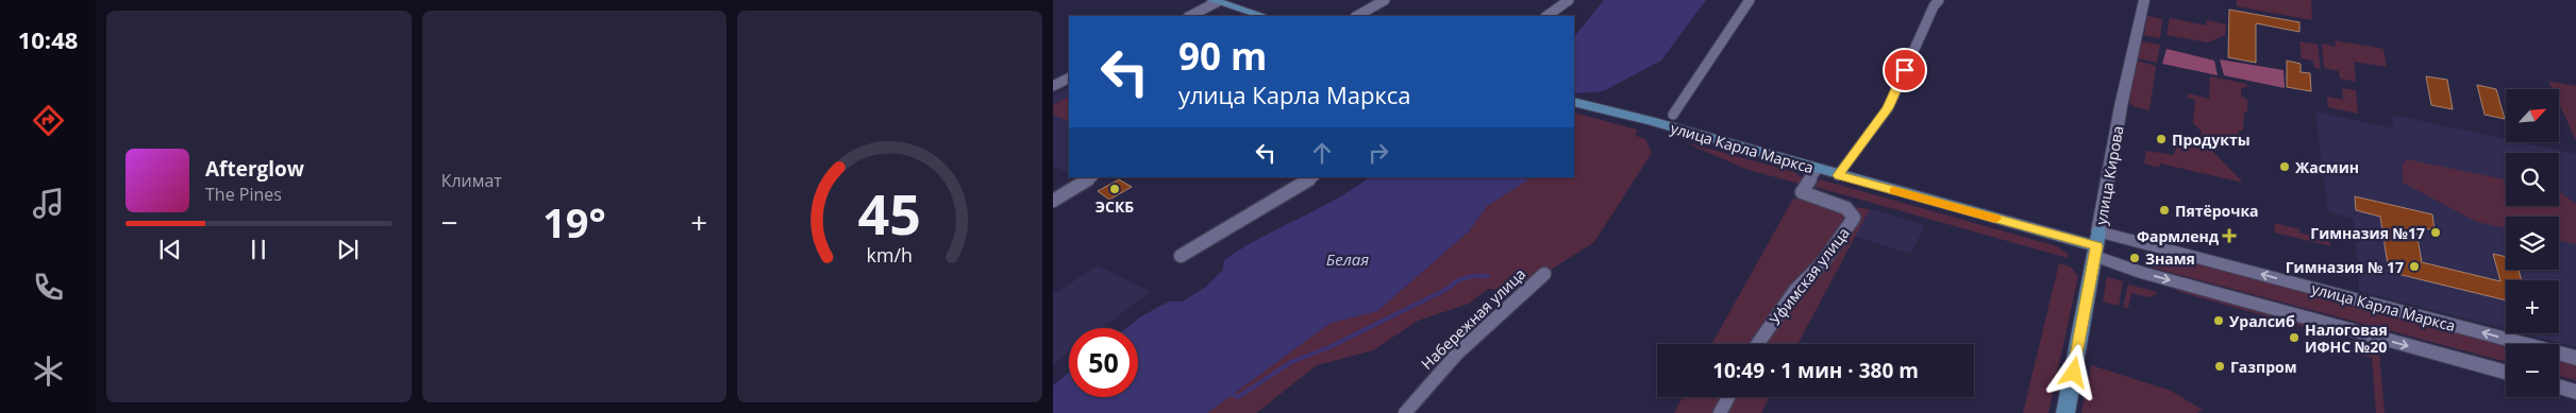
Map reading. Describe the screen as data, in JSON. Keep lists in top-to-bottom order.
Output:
{
  "streets": {
    "main road": ["улица Карла Маркса", "улица Кирова"],
    "street": ["Уфимская улица", "Набережная улица"]
  },
  "crossings": [
    ["улица Карла Маркса", "улица Кирова"],
    ["улица Карла Маркса", "Уфимская улица"]
  ],
  "water": ["Белая"],
  "places": {
    "other": [
      "Продукты",
      "Жасмин",
      "ЭСКБ",
      "Пятёрочка",
      "Гимназия №17",
      "Знамя",
      "Гимназия № 17",
      "Уралсиб",
      "Налоговая ИФНС №20",
      "Газпром"
    ],
    "health": ["Фармленд"]
  },
  "north": "top right",
  "page": {
    "tabs": "10:48",
    "tile": "Климат",
    "turn": ["90 m", "улица Карла Маркса"],
    "map_buttons": ["+", "−"],
    "song": ["Afterglow", "The Pines"],
    "heat": ["−", "19°", "+"],
    "limit": "50",
    "trip": "10:49 · 1 мин · 380 m",
    "gauge": ["45", "km/h"]
  }
}
